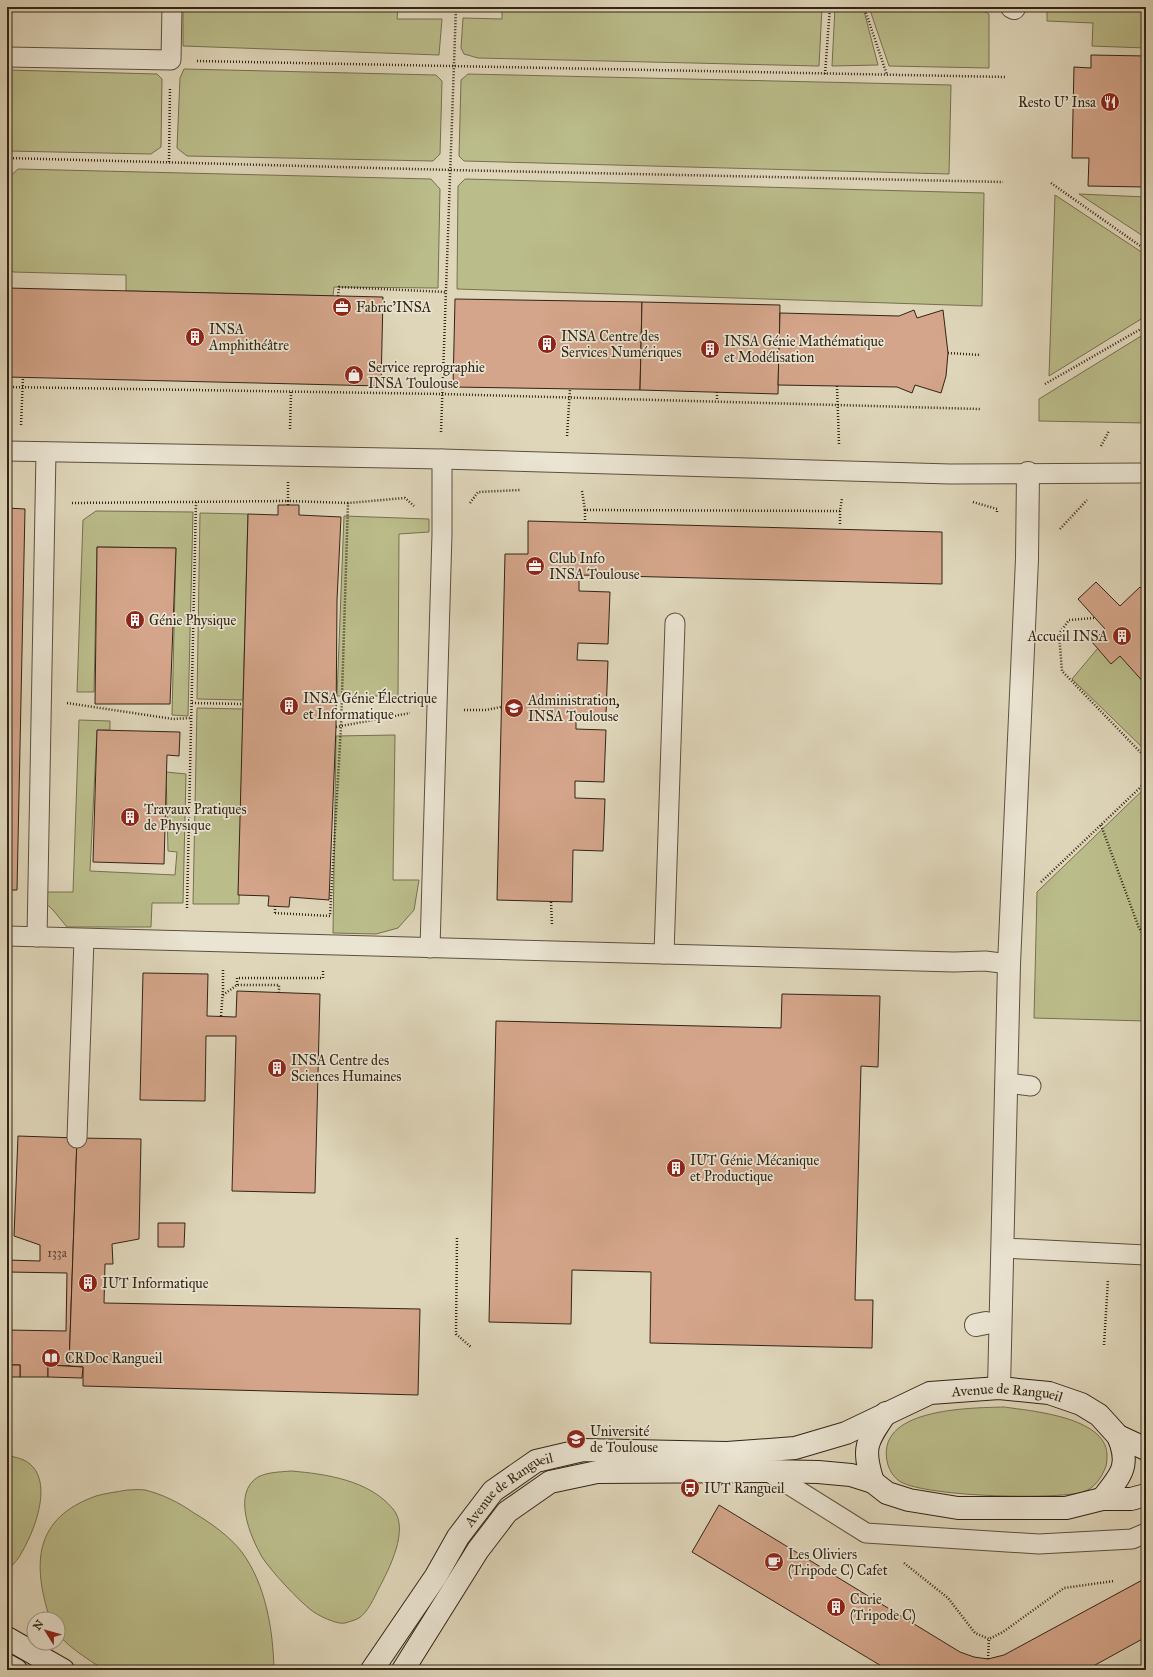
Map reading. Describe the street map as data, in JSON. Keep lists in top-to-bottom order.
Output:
{
  "streets": {
    "street": ["Avenue de Rangueil"]
  },
  "places": {
    "restaurant": ["Resto U' Insa"],
    "office": ["Fabric'INSA", "Club Info INSA Toulouse"],
    "building": [
      "INSA Amphithéâtre",
      "INSA Centre des Services Numériques",
      "INSA Génie Mathématique et Modélisation",
      "Génie Physique",
      "Accueil INSA",
      "INSA Génie Électrique et Informatique",
      "Travaux Pratiques de Physique",
      "INSA Centre des Sciences Humaines",
      "IUT Génie Mécanique et Productique",
      "IUT Informatique",
      "Curie (Tripode C)"
    ],
    "shop": ["Service reprographie INSA Toulouse"],
    "school or university": ["Administration, INSA Toulouse", "Université de Toulouse"],
    "library": ["CRDoc Rangueil"],
    "bus stop": ["IUT Rangueil"],
    "cafe": ["Les Oliviers (Tripode C) Cafet"]
  },
  "house_numbers": ["133a"],
  "north": "top left"
}
